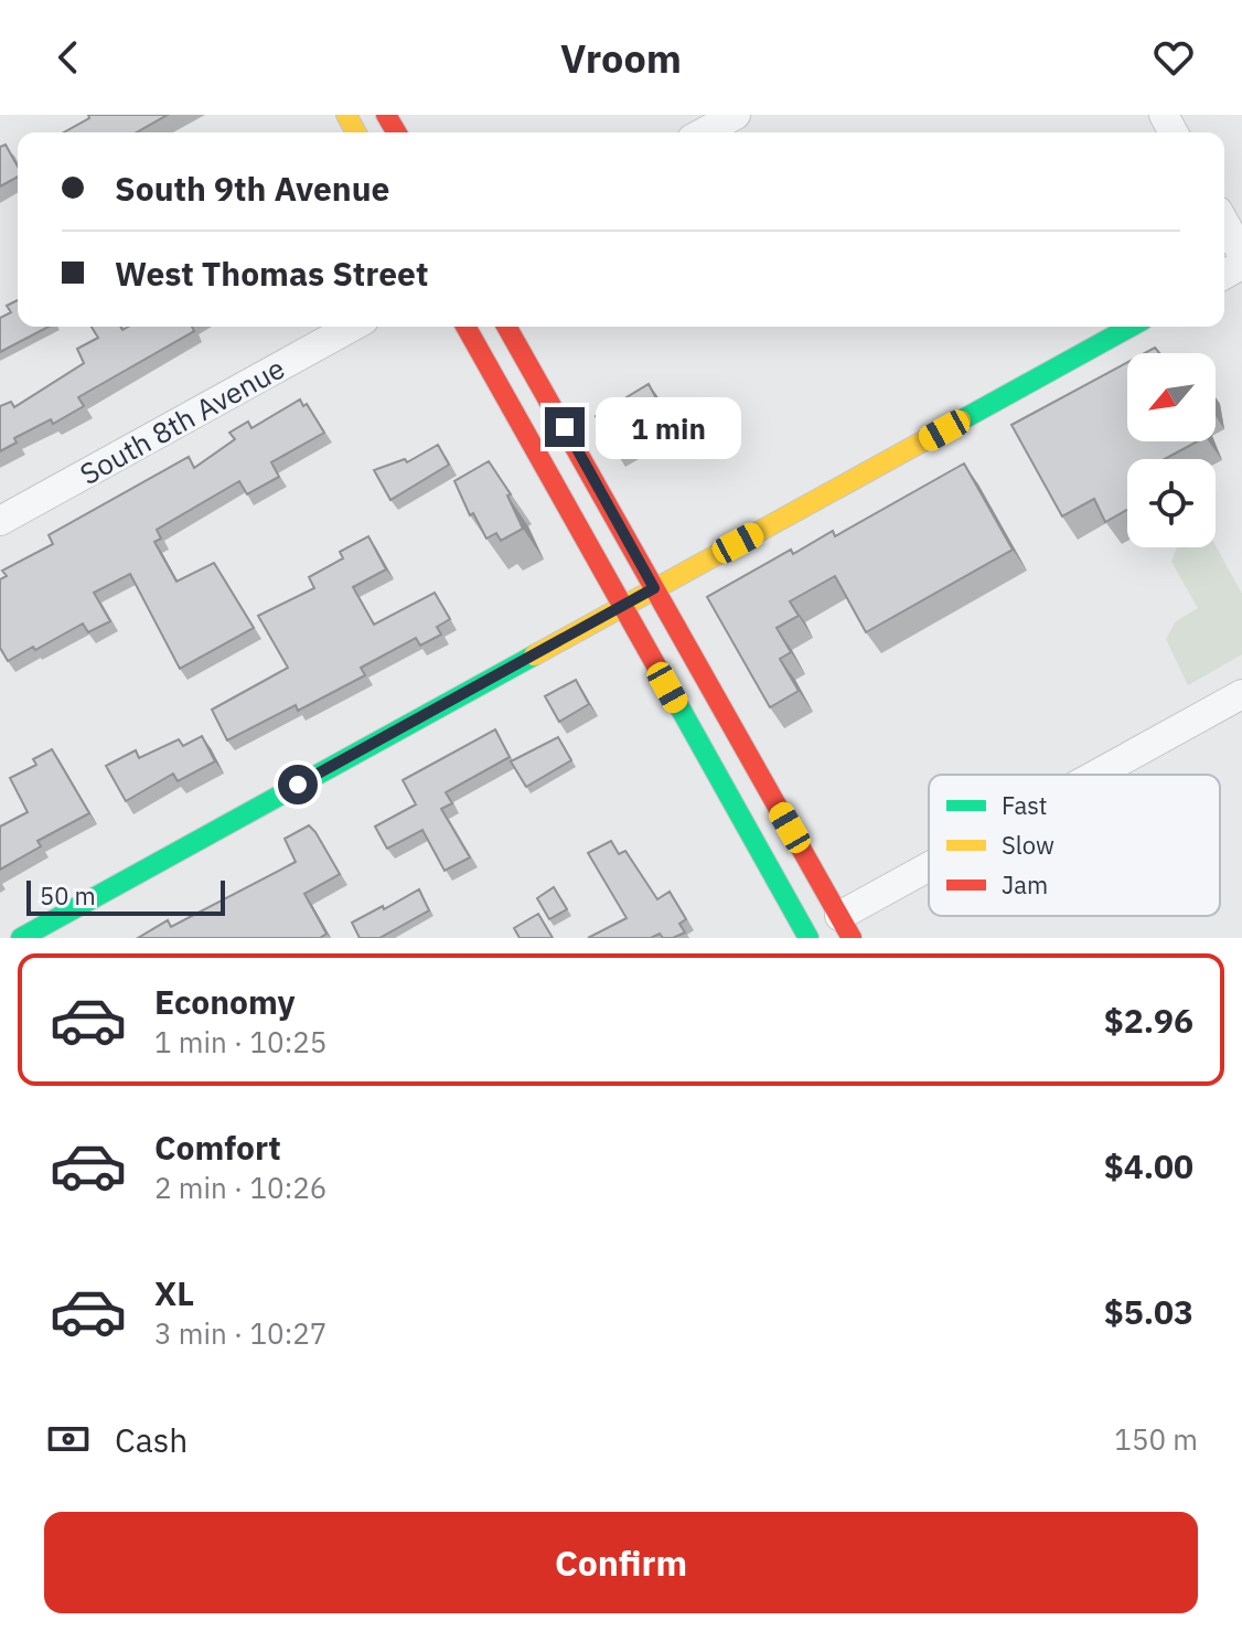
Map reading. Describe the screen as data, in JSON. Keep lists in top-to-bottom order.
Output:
{
  "streets": {
    "street": ["South 8th Avenue"]
  },
  "legend": ["Fast", "Slow", "Jam"],
  "scale_bar": "50 m",
  "north": "bottom left",
  "page": {
    "header": "Vroom",
    "banner": ["South 9th Avenue", "West Thomas Street"],
    "bubble": "1 min",
    "scale": "50 m",
    "list": [
      {
        "name": "Economy",
        "note": "1 min · 10:25",
        "value": "$2.96"
      },
      {
        "name": "Comfort",
        "note": "2 min · 10:26",
        "value": "$4.00"
      },
      {
        "name": "XL",
        "note": "3 min · 10:27",
        "value": "$5.03"
      }
    ],
    "pay": ["Cash", "150 m"],
    "buttons": "Confirm"
  }
}
